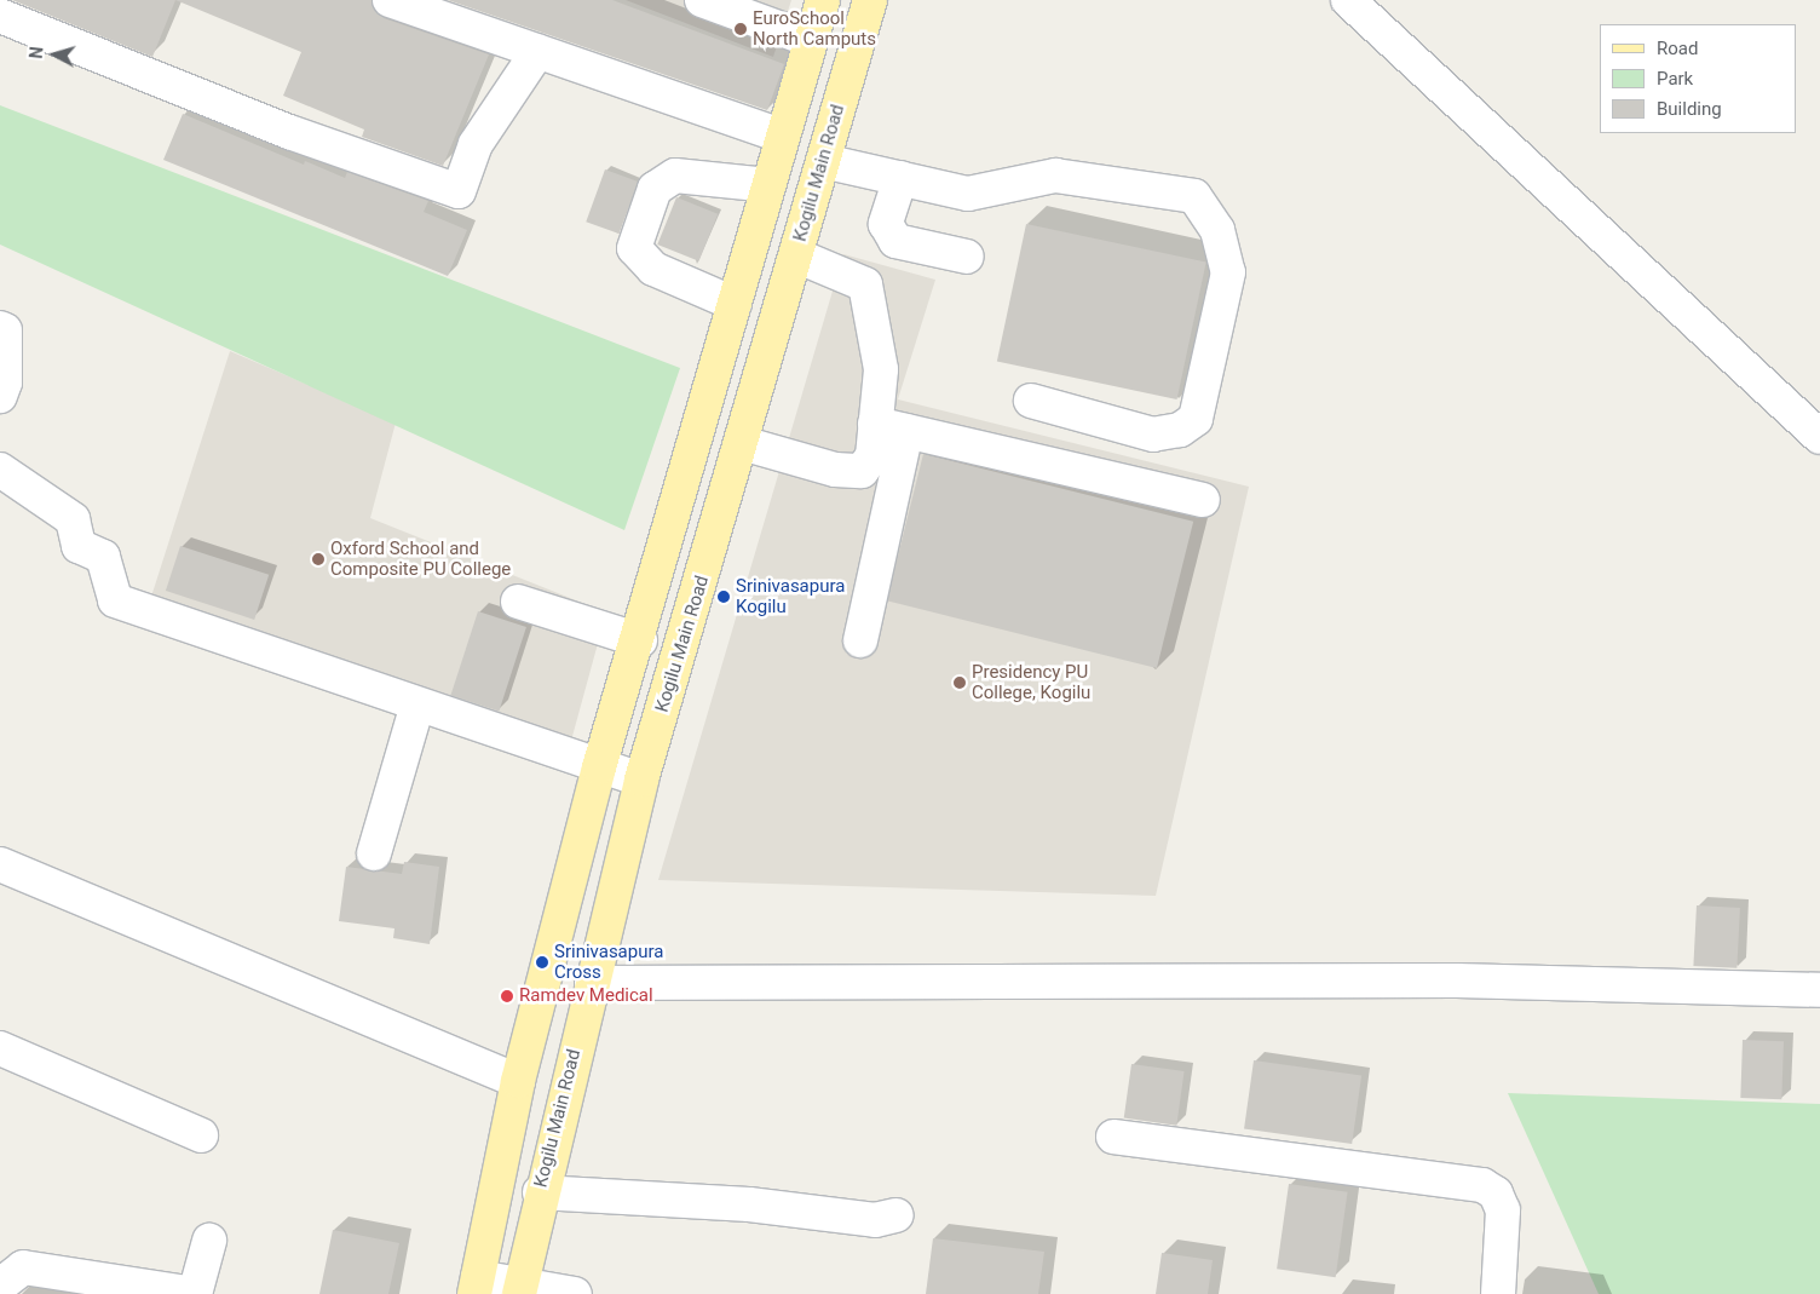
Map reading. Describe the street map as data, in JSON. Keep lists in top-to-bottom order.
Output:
{
  "streets": {
    "main road": ["Kogilu Main Road"]
  },
  "places": [
    "EuroSchool North Camputs",
    "Oxford School and Composite PU College",
    "Srinivasapura Kogilu",
    "Presidency PU College, Kogilu",
    "Srinivasapura Cross",
    "Ramdev Medical"
  ],
  "legend": ["Road", "Park", "Building"],
  "north": "left"
}
